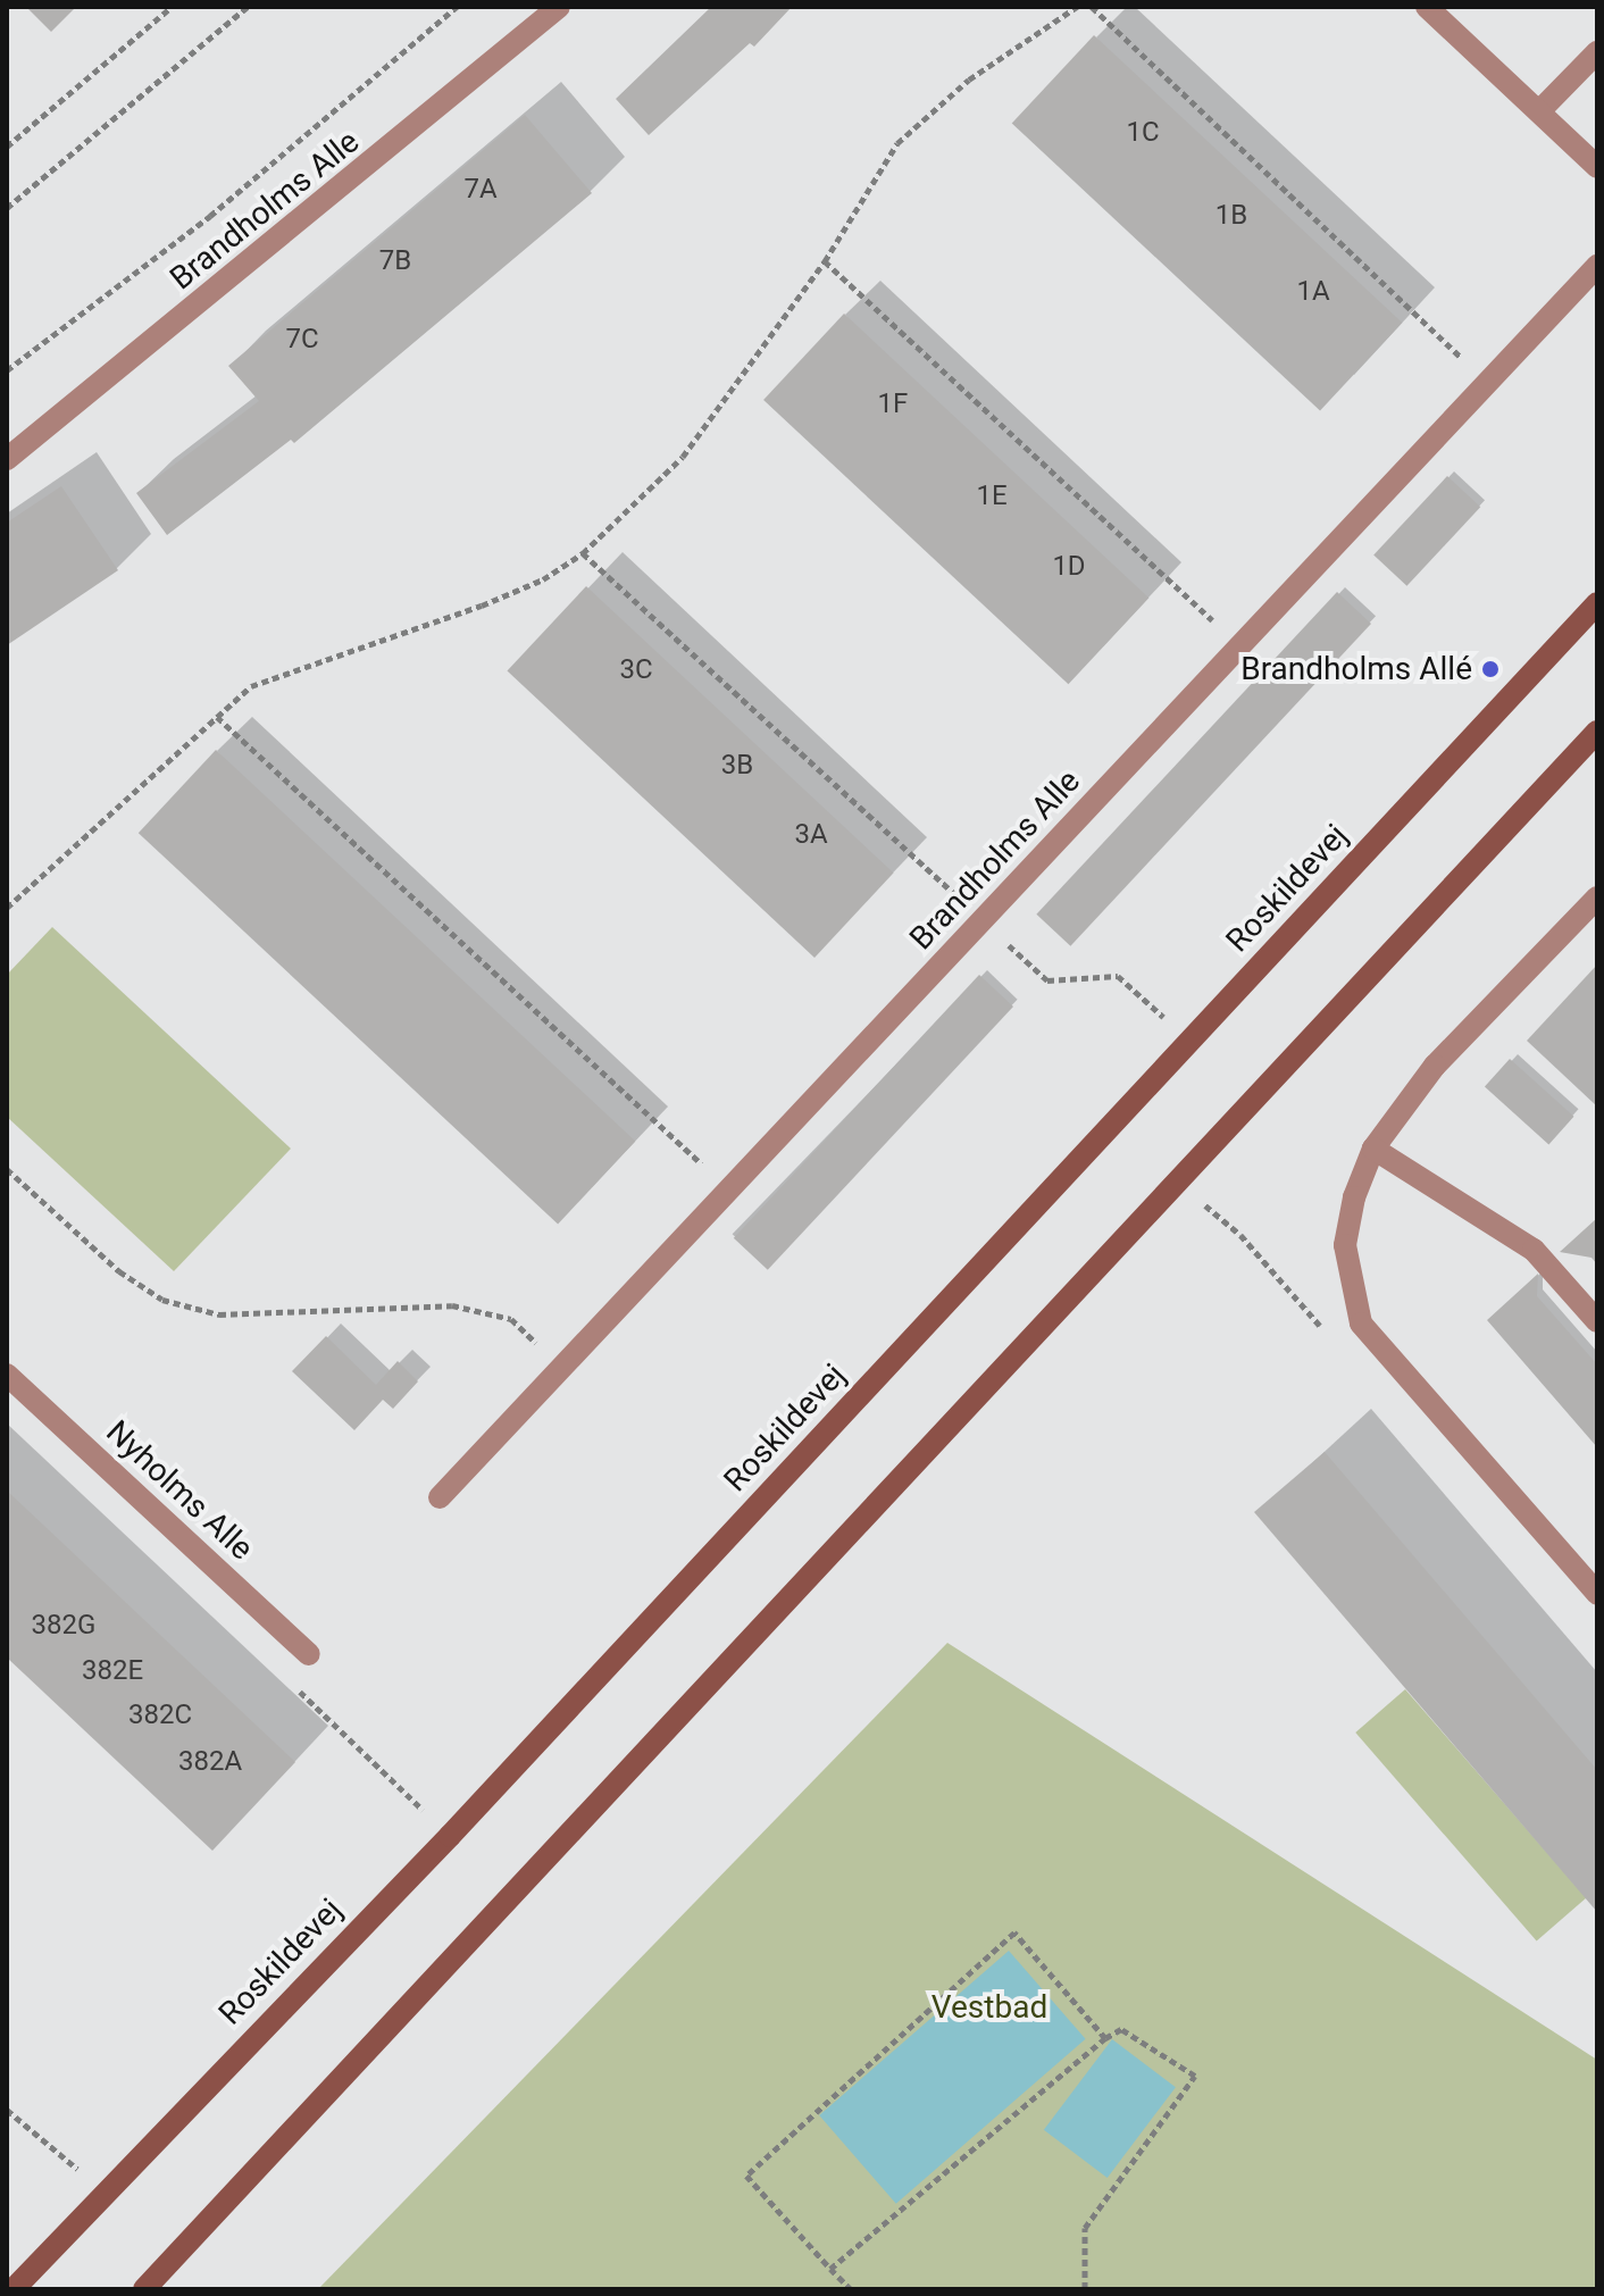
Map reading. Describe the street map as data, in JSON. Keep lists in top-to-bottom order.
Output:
{
  "streets": {
    "main road": ["Roskildevej"],
    "street": ["Brandholms Alle", "Nyholms Alle"]
  },
  "parks": ["Vestbad"],
  "places": ["Brandholms Allé"],
  "house_numbers": [
    "1C",
    "7A",
    "1B",
    "7B",
    "1A",
    "7C",
    "1F",
    "1E",
    "1D",
    "3C",
    "3B",
    "3A",
    "382G",
    "382E",
    "382C",
    "382A"
  ]
}
